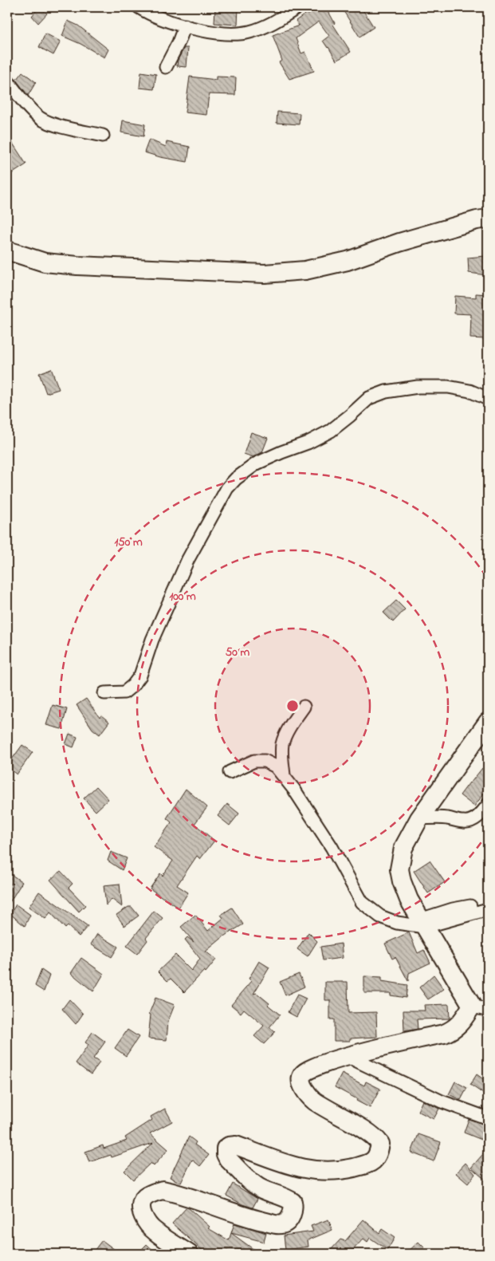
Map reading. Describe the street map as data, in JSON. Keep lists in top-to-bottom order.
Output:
{
  "rings": ["150 m", "100 m", "50 m"]
}
